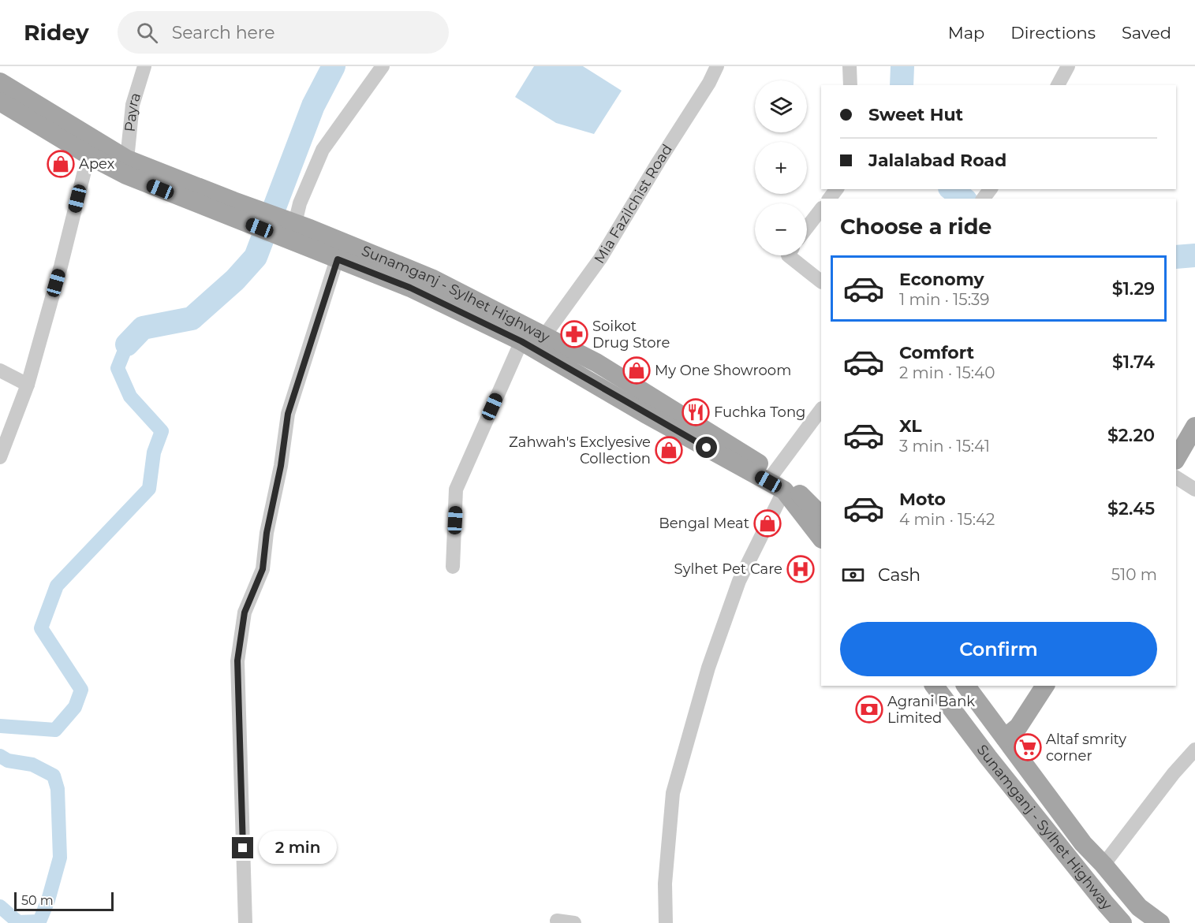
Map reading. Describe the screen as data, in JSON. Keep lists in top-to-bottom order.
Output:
{
  "streets": {
    "main road": ["Sunamganj - Sylhet Highway"],
    "street": ["Payra", "Mia Fazilchist Road"]
  },
  "crossings": [
    ["Payra", "Sunamganj - Sylhet Highway"],
    ["Mia Fazilchist Road", "Sunamganj - Sylhet Highway"]
  ],
  "places": {
    "shop": [
      "Apex",
      "My One Showroom",
      "Zahwah's Exclyesive Collection",
      "Bengal Meat"
    ],
    "pharmacy": ["Soikot Drug Store"],
    "restaurant": ["Fuchka Tong"],
    "hospital": ["Sylhet Pet Care"],
    "bank": ["Agrani Bank Limited"],
    "supermarket": ["Altaf smrity corner"]
  },
  "scale_bar": "50 m",
  "page": {
    "header": "Ridey",
    "search": "Search here",
    "nav": ["Map", "Directions", "Saved"],
    "map_buttons": ["+", "−"],
    "banner": ["Sweet Hut", "Jalalabad Road"],
    "heading": "Choose a ride",
    "list": [
      {
        "name": "Economy",
        "note": "1 min · 15:39",
        "value": "$1.29"
      },
      {
        "name": "Comfort",
        "note": "2 min · 15:40",
        "value": "$1.74"
      },
      {
        "name": "XL",
        "note": "3 min · 15:41",
        "value": "$2.20"
      },
      {
        "name": "Moto",
        "note": "4 min · 15:42",
        "value": "$2.45"
      }
    ],
    "pay": ["Cash", "510 m"],
    "buttons": "Confirm",
    "bubble": "2 min",
    "scale": "50 m"
  }
}
